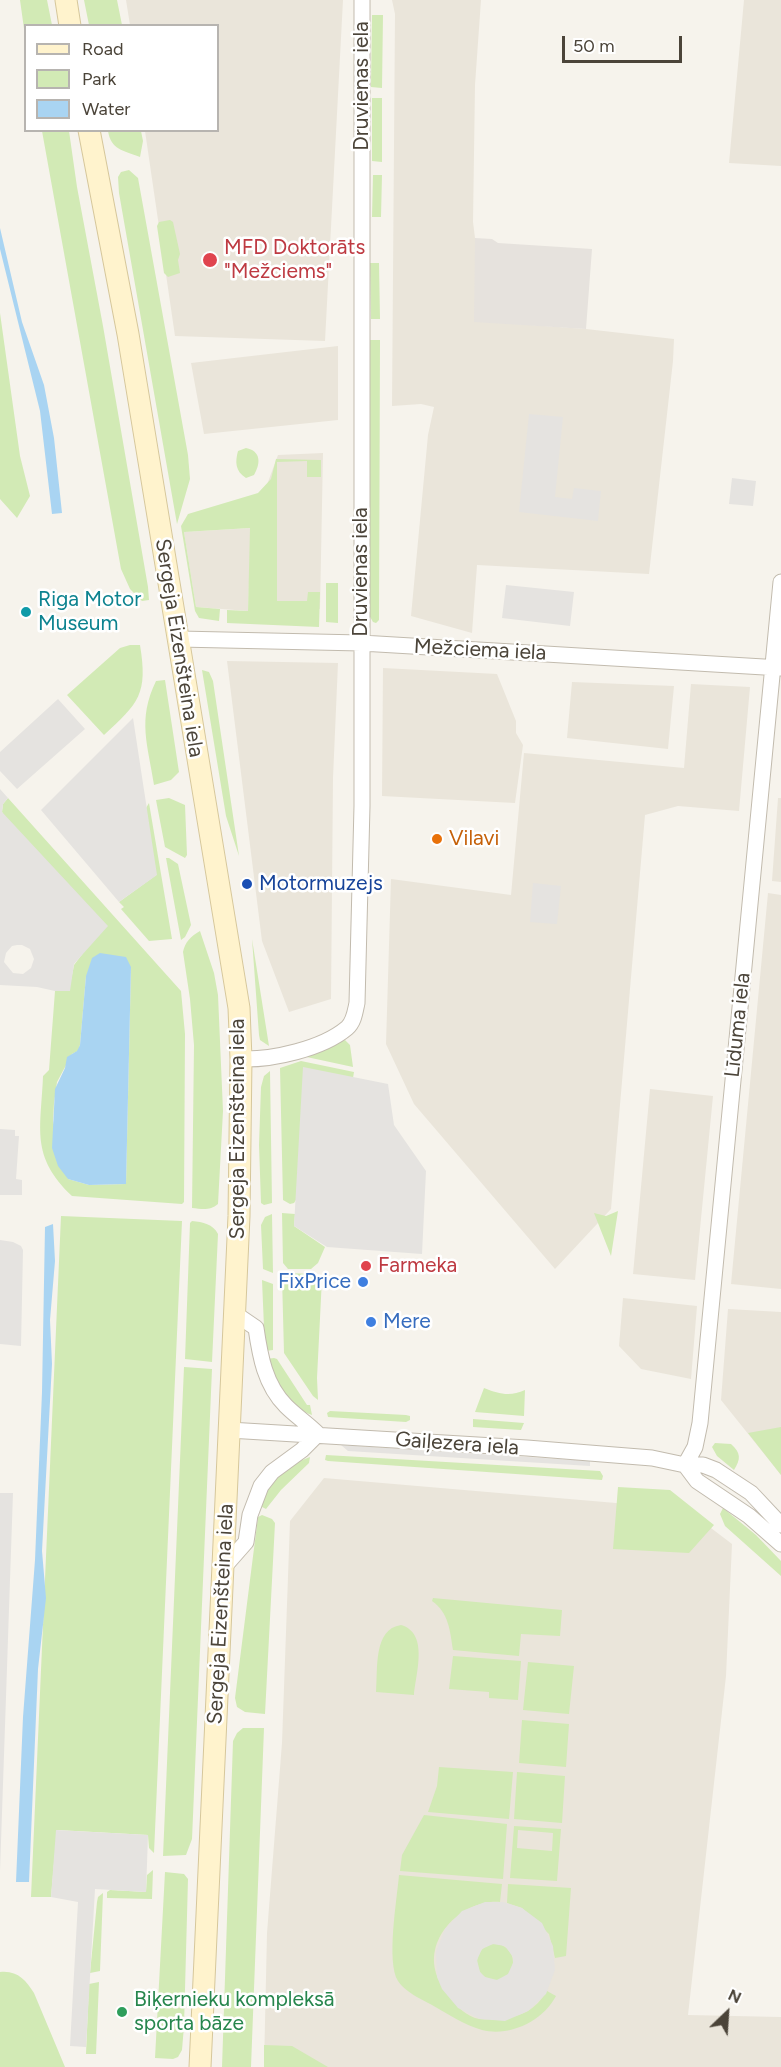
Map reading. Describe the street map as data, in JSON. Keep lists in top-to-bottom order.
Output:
{
  "streets": {
    "street": [
      "Druvienas iela",
      "Sergeja Eizenšteina iela",
      "Mežciema iela",
      "Līduma iela",
      "Gaiļezera iela"
    ]
  },
  "crossings": [
    ["Druvienas iela", "Sergeja Eizenšteina iela"],
    ["Druvienas iela", "Mežciema iela"],
    ["Sergeja Eizenšteina iela", "Mežciema iela"],
    ["Sergeja Eizenšteina iela", "Gaiļezera iela"],
    ["Mežciema iela", "Līduma iela"],
    ["Līduma iela", "Gaiļezera iela"]
  ],
  "places": [
    "MFD Doktorāts \"Mežciems\"",
    "Riga Motor Museum",
    "Vilavi",
    "Motormuzejs",
    "Farmeka",
    "FixPrice",
    "Mere",
    "Biķernieku kompleksā sporta bāze"
  ],
  "legend": ["Road", "Park", "Water"],
  "scale_bar": "50 m",
  "north": "top right"
}
